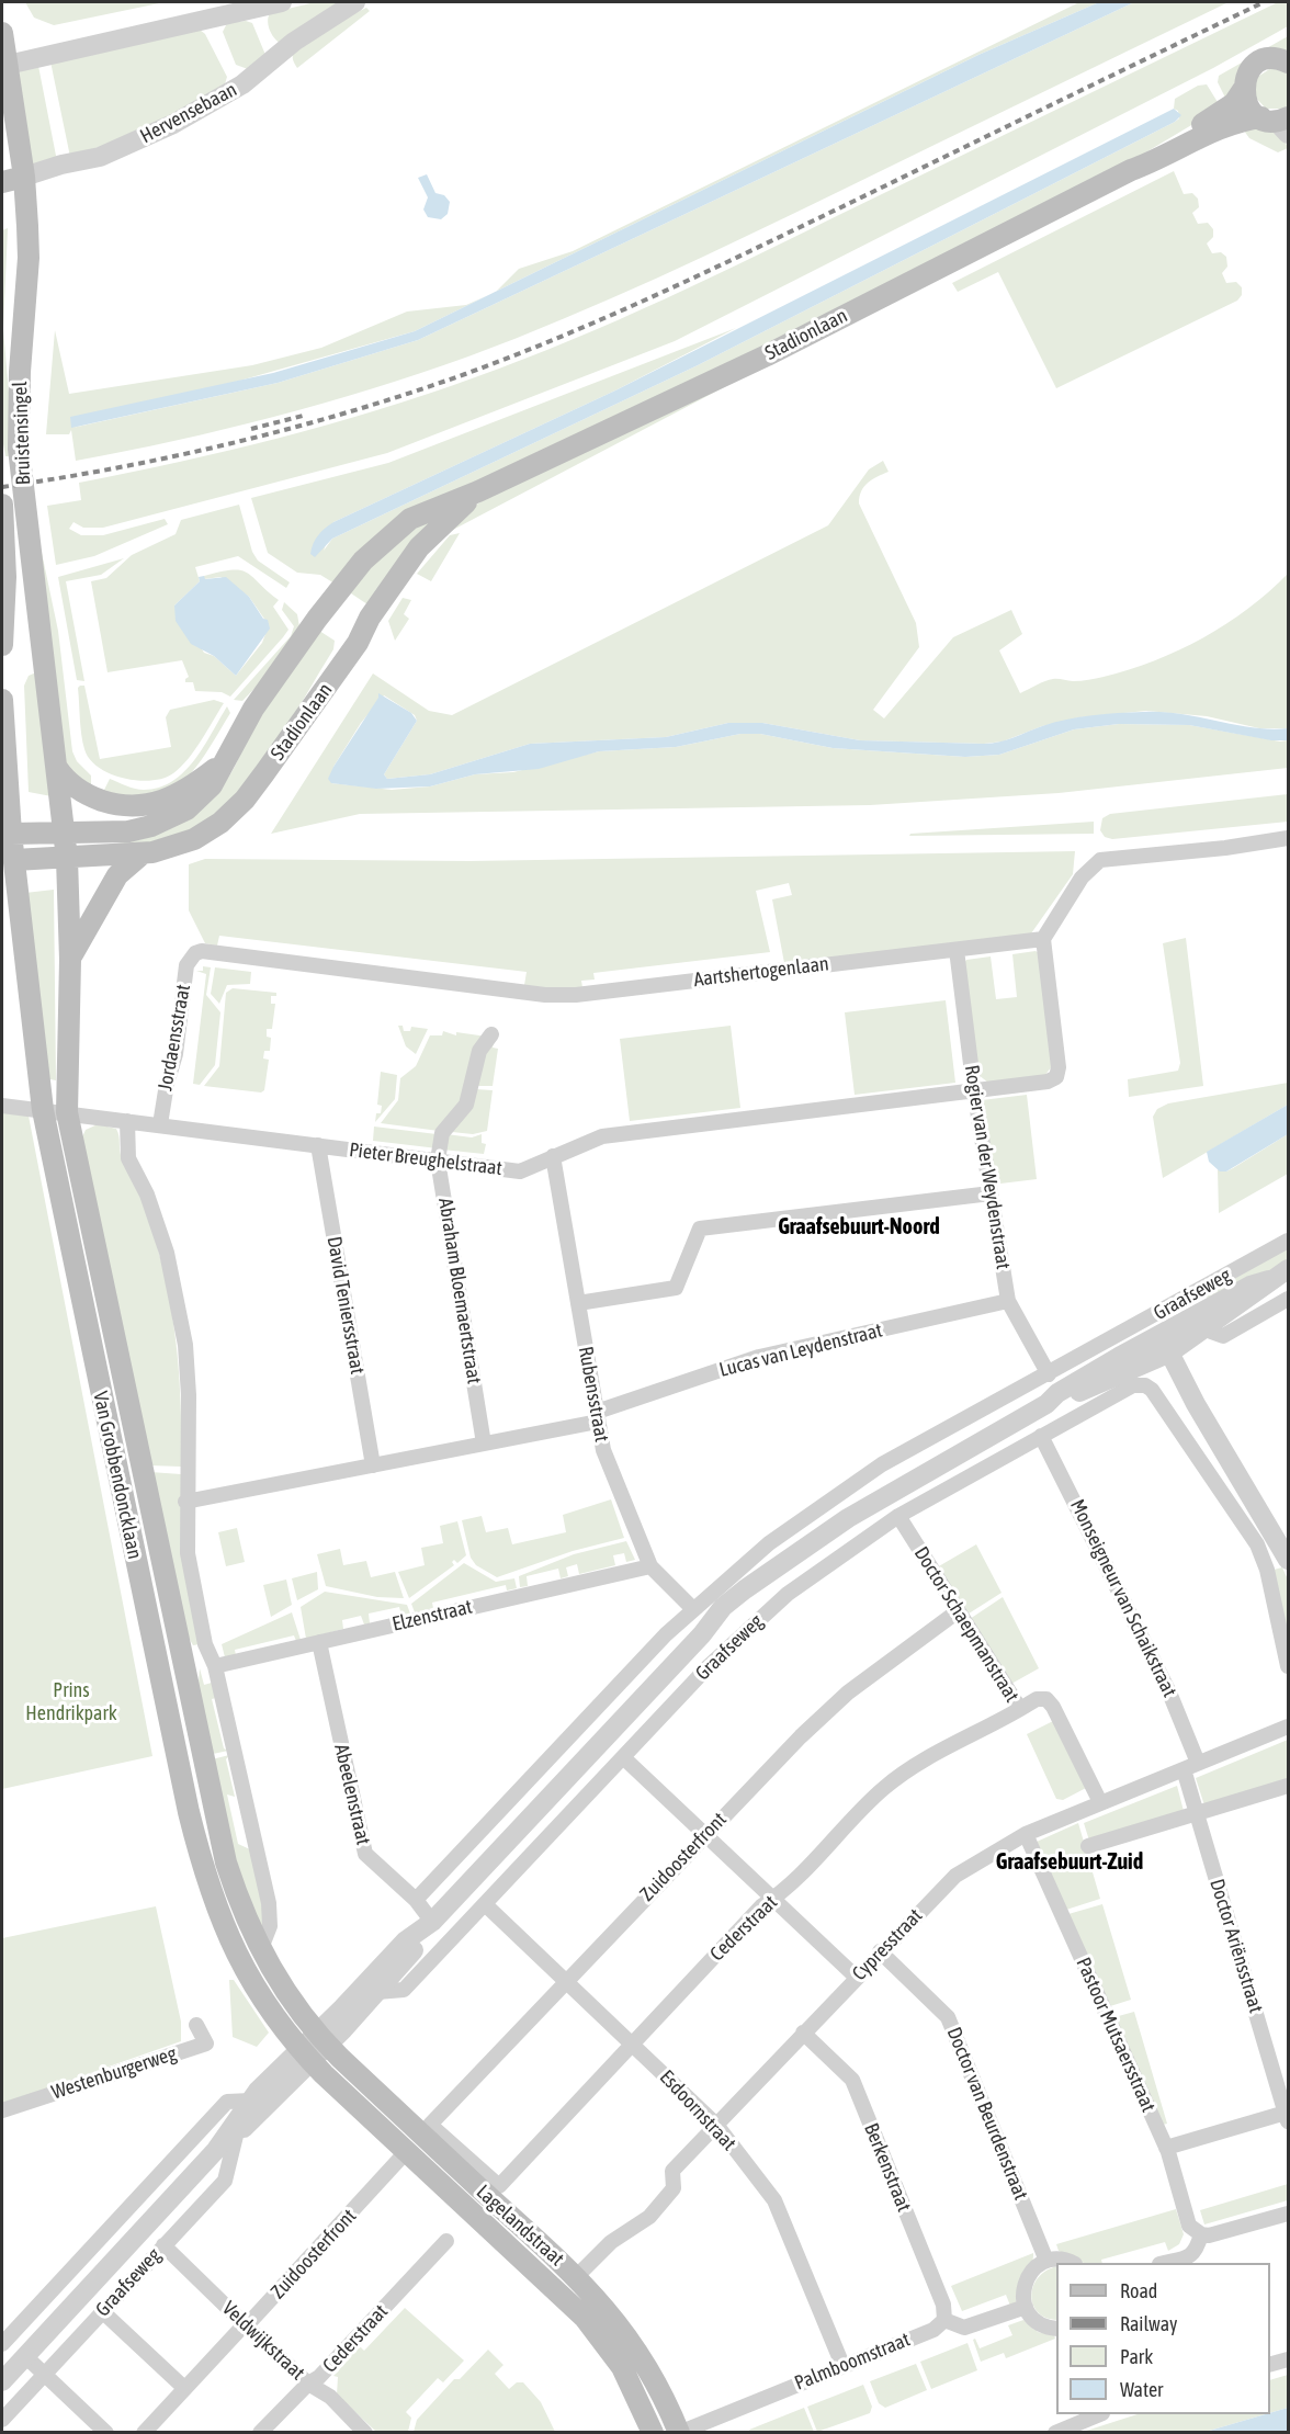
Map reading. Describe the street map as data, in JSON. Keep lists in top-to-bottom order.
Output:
{
  "streets": {
    "main road": [
      "Hervensebaan",
      "Stadionlaan",
      "Bruistensingel",
      "Van Grobbendoncklaan",
      "Lagelandstraat"
    ],
    "street": [
      "Aartshertogenlaan",
      "Jordaensstraat",
      "Pieter Breughelstraat",
      "Rogier van der Weydenstraat",
      "Abraham Bloemaertstraat",
      "Graafseweg",
      "David Teniersstraat",
      "Lucas van Leydenstraat",
      "Rubensstraat",
      "Monseigneur van Schaikstraat",
      "Elzenstraat",
      "Doctor Schaepmanstraat",
      "Abeelenstraat",
      "Zuidoosterfront",
      "Cederstraat",
      "Cypresstraat",
      "Doctor Ariënsstraat",
      "Pastoor Mutsaersstraat",
      "Westenburgerweg",
      "Esdoornstraat",
      "Doctor van Beurdenstraat",
      "Berkenstraat",
      "Veldwijkstraat",
      "Palmboomstraat"
    ]
  },
  "crossings": [
    ["Hervensebaan", "Bruistensingel"],
    ["Stadionlaan", "Bruistensingel"],
    ["Stadionlaan", "Van Grobbendoncklaan"],
    ["Bruistensingel", "Van Grobbendoncklaan"],
    ["Aartshertogenlaan", "Jordaensstraat"],
    ["Aartshertogenlaan", "Pieter Breughelstraat"],
    ["Aartshertogenlaan", "Rogier van der Weydenstraat"],
    ["Jordaensstraat", "Pieter Breughelstraat"],
    ["Pieter Breughelstraat", "Rogier van der Weydenstraat"],
    ["Pieter Breughelstraat", "Abraham Bloemaertstraat"],
    ["Pieter Breughelstraat", "David Teniersstraat"],
    ["Pieter Breughelstraat", "Rubensstraat"],
    ["Pieter Breughelstraat", "Van Grobbendoncklaan"],
    ["Rogier van der Weydenstraat", "Graafseweg"],
    ["Rogier van der Weydenstraat", "Lucas van Leydenstraat"],
    ["Abraham Bloemaertstraat", "Lucas van Leydenstraat"],
    ["Graafseweg", "Rubensstraat"],
    ["Graafseweg", "Van Grobbendoncklaan"],
    ["Graafseweg", "Monseigneur van Schaikstraat"],
    ["Graafseweg", "Doctor Schaepmanstraat"],
    ["Graafseweg", "Abeelenstraat"],
    ["Graafseweg", "Esdoornstraat"],
    ["Graafseweg", "Lagelandstraat"],
    ["Graafseweg", "Veldwijkstraat"],
    ["David Teniersstraat", "Lucas van Leydenstraat"],
    ["Lucas van Leydenstraat", "Rubensstraat"],
    ["Rubensstraat", "Elzenstraat"],
    ["Van Grobbendoncklaan", "Lagelandstraat"],
    ["Monseigneur van Schaikstraat", "Cypresstraat"],
    ["Elzenstraat", "Abeelenstraat"],
    ["Doctor Schaepmanstraat", "Zuidoosterfront"],
    ["Doctor Schaepmanstraat", "Cederstraat"],
    ["Doctor Schaepmanstraat", "Cypresstraat"],
    ["Zuidoosterfront", "Esdoornstraat"],
    ["Zuidoosterfront", "Lagelandstraat"],
    ["Zuidoosterfront", "Veldwijkstraat"],
    ["Cederstraat", "Esdoornstraat"],
    ["Cederstraat", "Lagelandstraat"],
    ["Cederstraat", "Veldwijkstraat"],
    ["Cypresstraat", "Doctor Ariënsstraat"],
    ["Cypresstraat", "Pastoor Mutsaersstraat"],
    ["Cypresstraat", "Esdoornstraat"],
    ["Cypresstraat", "Doctor van Beurdenstraat"],
    ["Cypresstraat", "Berkenstraat"],
    ["Cypresstraat", "Lagelandstraat"],
    ["Esdoornstraat", "Palmboomstraat"],
    ["Berkenstraat", "Palmboomstraat"],
    ["Lagelandstraat", "Palmboomstraat"]
  ],
  "districts": ["Graafsebuurt-Noord", "Graafsebuurt-Zuid"],
  "parks": ["Prins Hendrikpark"],
  "legend": [
    "Road",
    "Railway",
    "Park",
    "Water"
  ]
}
